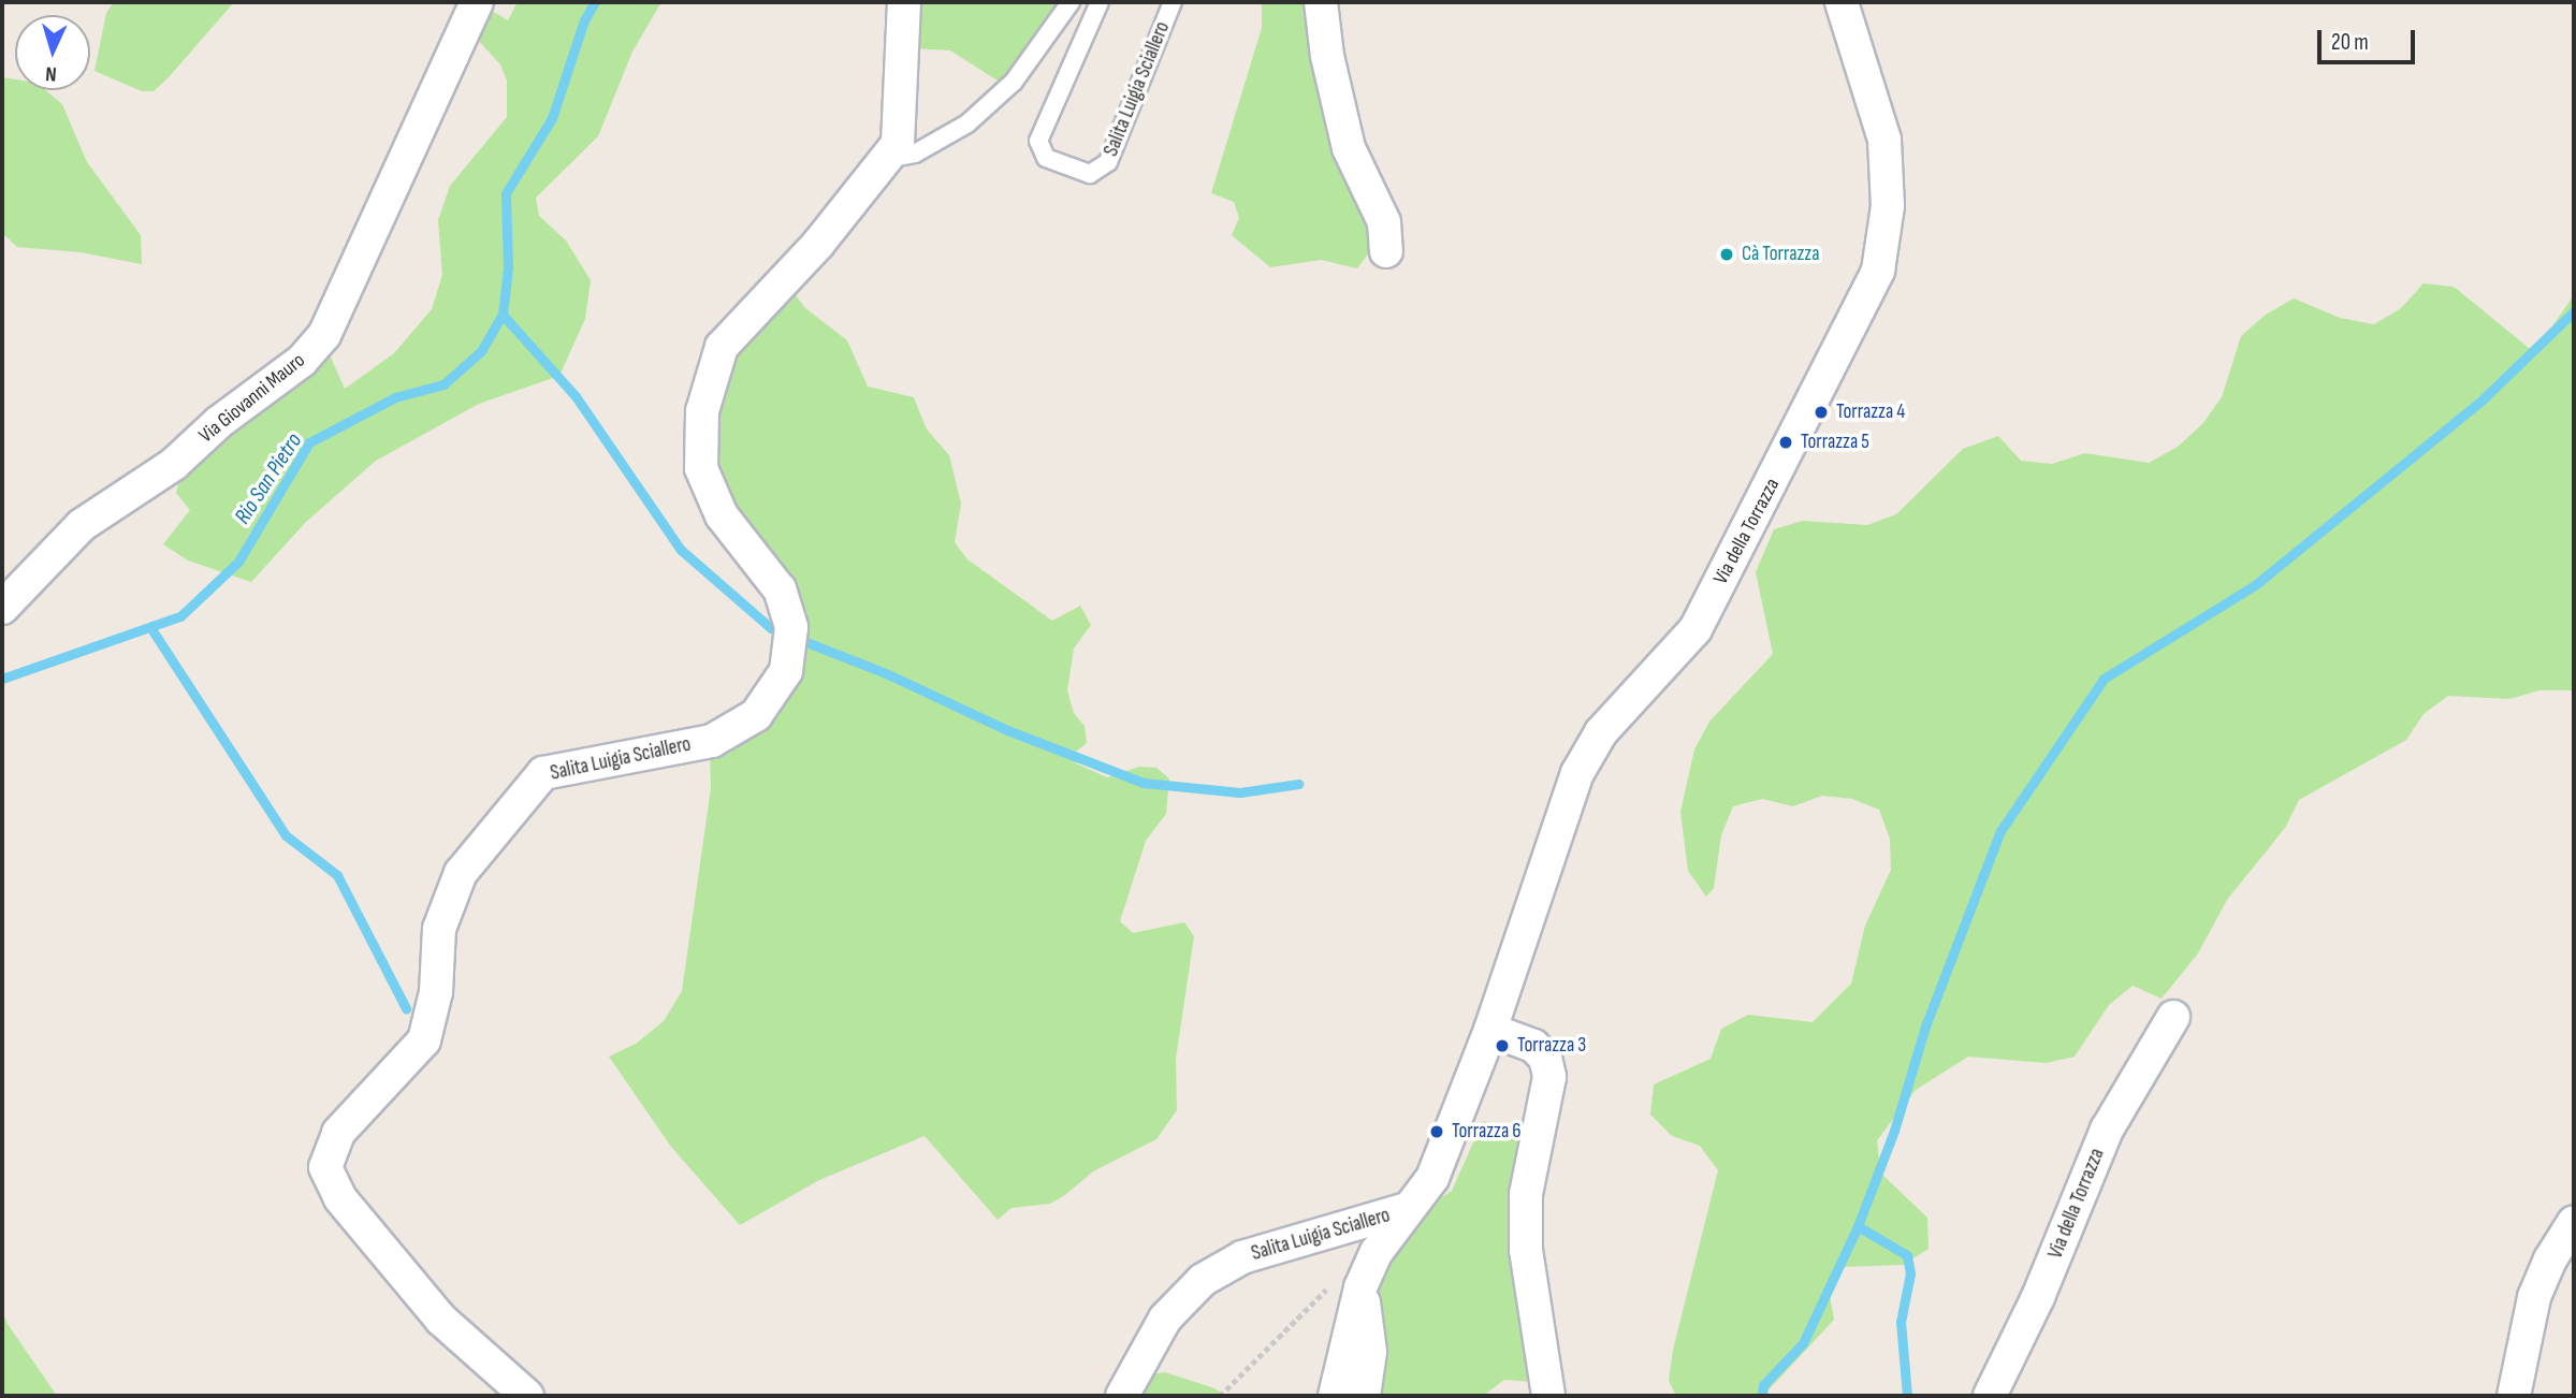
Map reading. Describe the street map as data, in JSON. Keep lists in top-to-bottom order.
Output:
{
  "streets": {
    "street": ["Salita Luigia Sciallero", "Via Giovanni Mauro", "Via della Torrazza"]
  },
  "crossings": [
    ["Salita Luigia Sciallero", "Via della Torrazza"]
  ],
  "water": ["Rio San Pietro"],
  "places": [
    "Cà Torrazza",
    "Torrazza 4",
    "Torrazza 5",
    "Torrazza 3",
    "Torrazza 6"
  ],
  "scale_bar": "20 m",
  "north": "bottom"
}
